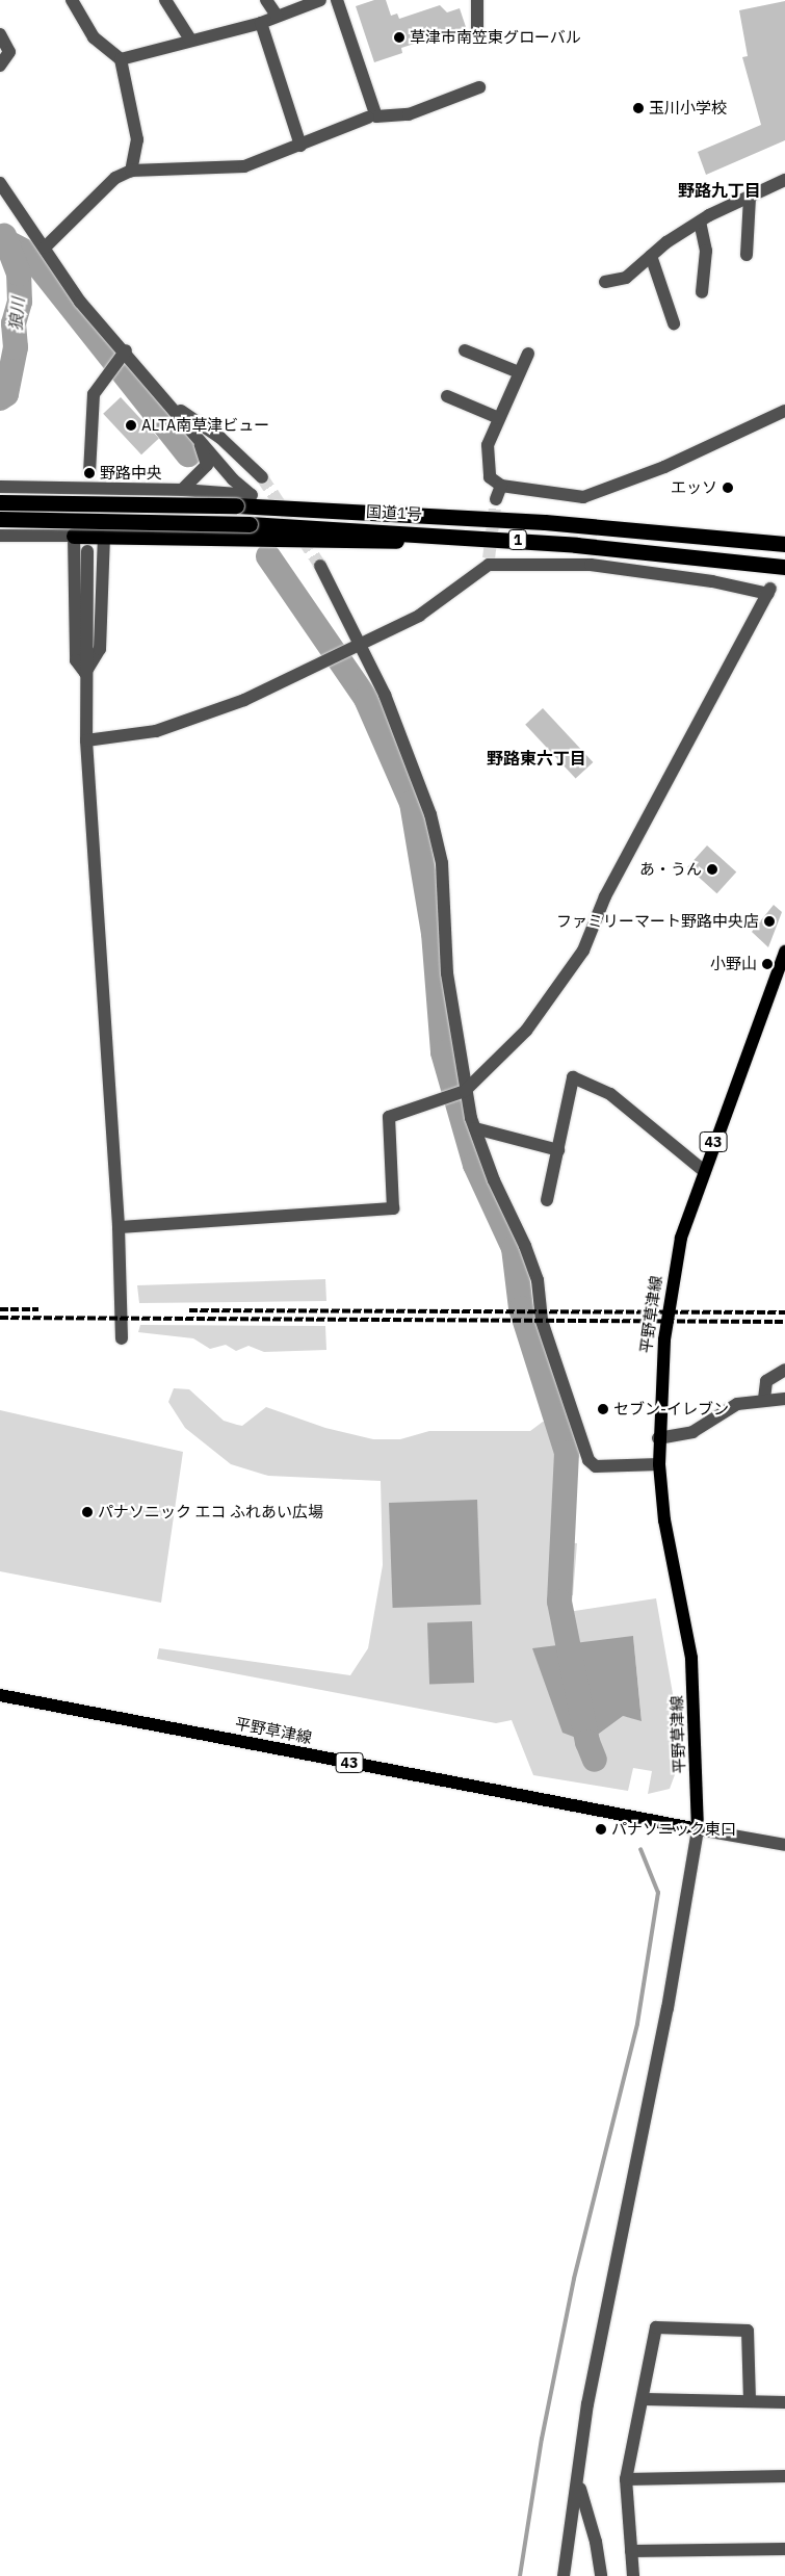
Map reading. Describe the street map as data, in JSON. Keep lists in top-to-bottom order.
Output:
{
  "streets": {
    "highway": ["国道1号", "1"],
    "main road": ["43", "平野草津線"]
  },
  "districts": ["野路九丁目", "野路東六丁目"],
  "water": ["狼川"],
  "places": [
    "草津市南笠東グローバル",
    "玉川小学校",
    "ALTA南草津ビュー",
    "野路中央",
    "エッソ",
    "あ・うん",
    "ファミリーマート野路中央店",
    "小野山",
    "セブン-イレブン",
    "パナソニック エコ ふれあい広場",
    "パナソニック東口"
  ]
}
